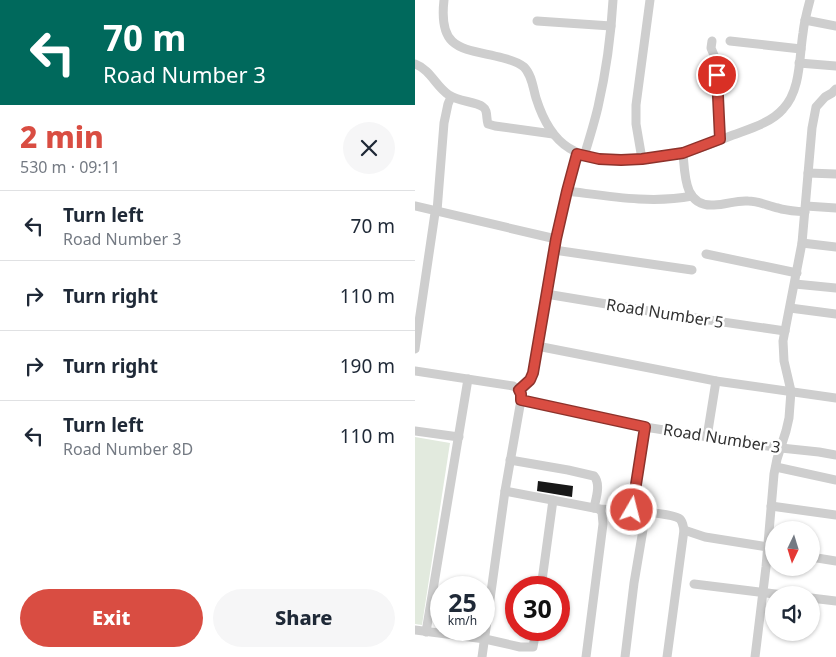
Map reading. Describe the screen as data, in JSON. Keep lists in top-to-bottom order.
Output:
{
  "streets": {
    "street": ["Road Number 5", "Road Number 3"]
  },
  "north": "bottom",
  "page": {
    "turn": ["70 m", "Road Number 3"],
    "heading": ["2 min", "530 m · 09:11"],
    "list": [
      {
        "name": "Turn left",
        "note": "Road Number 3",
        "value": "70 m"
      },
      {
        "name": "Turn right",
        "value": "110 m"
      },
      {
        "name": "Turn right",
        "value": "190 m"
      },
      {
        "name": "Turn left",
        "note": "Road Number 8D",
        "value": "110 m"
      }
    ],
    "speed": "25 km/h",
    "limit": "30",
    "buttons": ["Exit", "Share"]
  }
}
